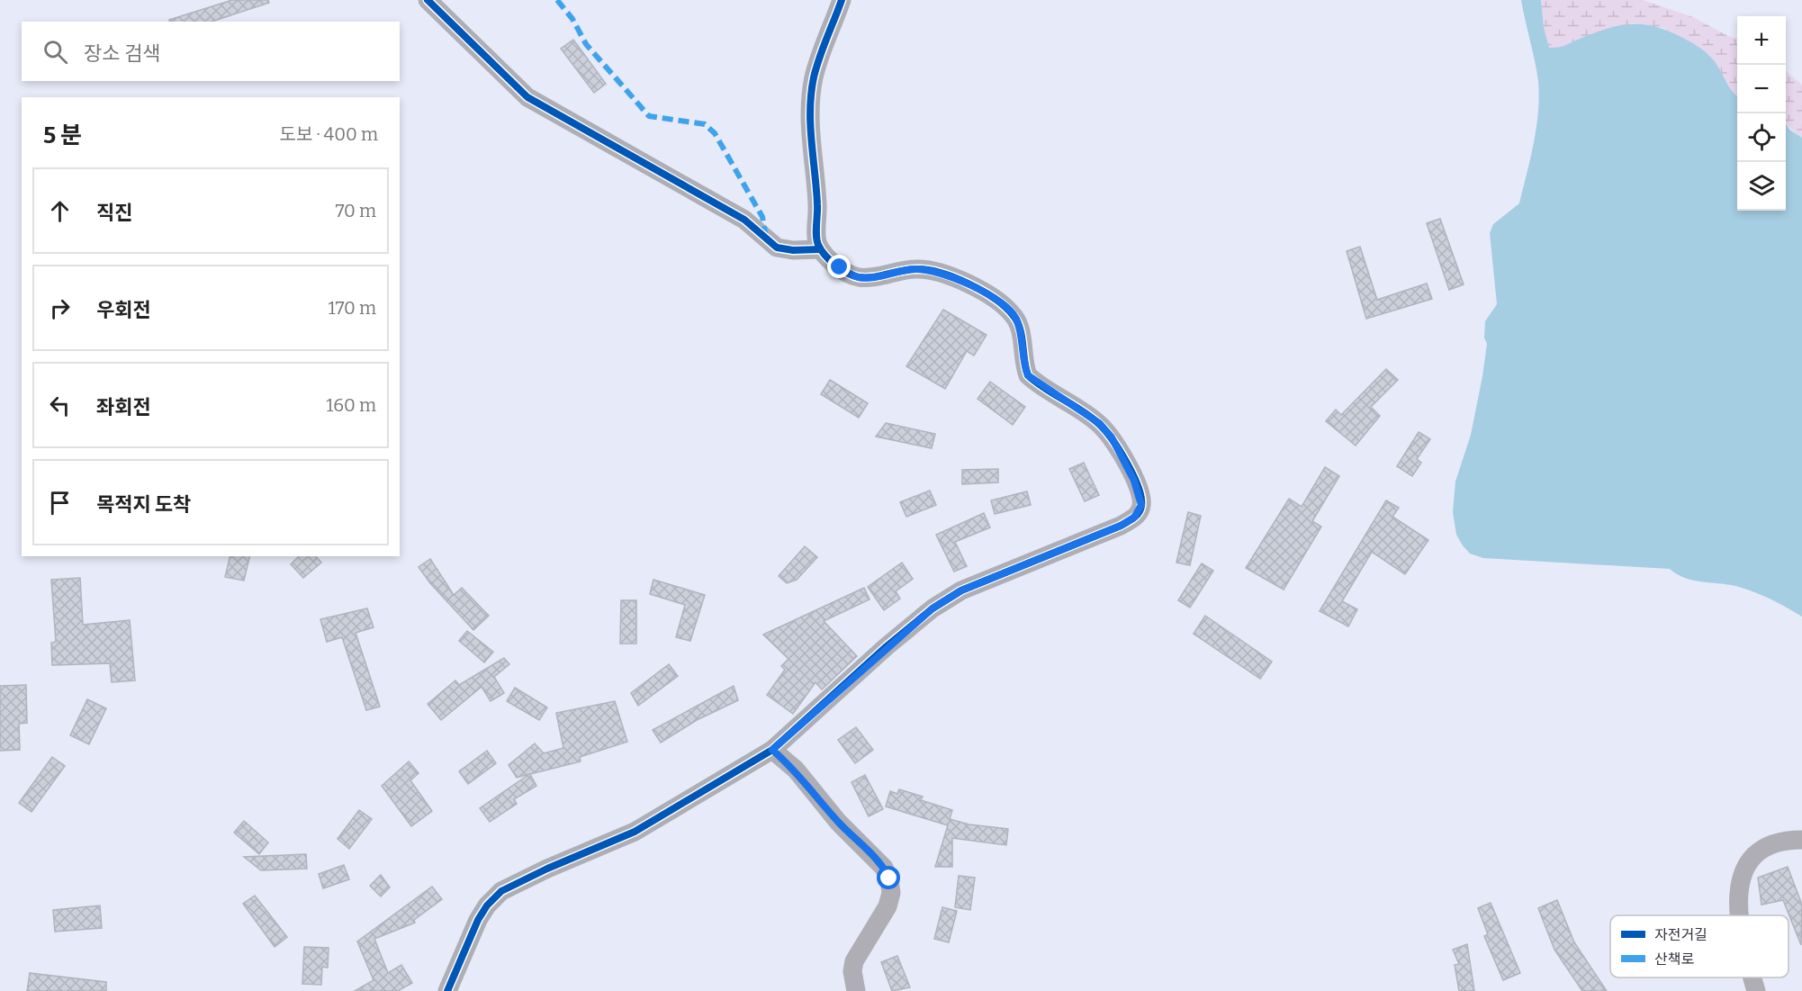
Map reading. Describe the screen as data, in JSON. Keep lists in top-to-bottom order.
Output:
{
  "legend": ["자전거길", "산책로"],
  "page": {
    "map_buttons": ["+", "−"],
    "search": "장소 검색",
    "heading": ["5 분", "도보 · 400 m"],
    "list": [
      ["직진", "70 m"],
      ["우회전", "170 m"],
      ["좌회전", "160 m"],
      "목적지 도착"
    ]
  }
}
